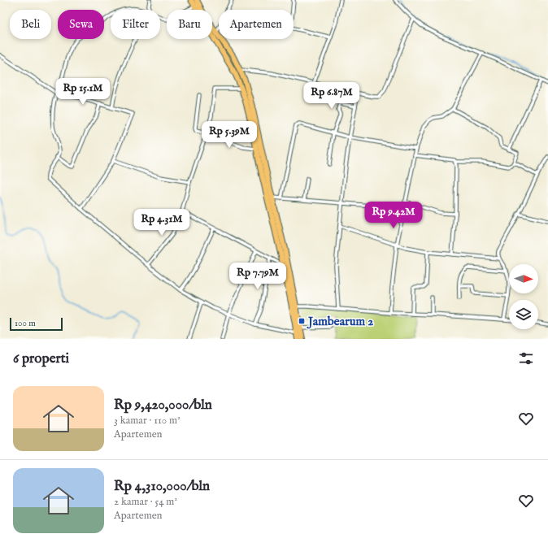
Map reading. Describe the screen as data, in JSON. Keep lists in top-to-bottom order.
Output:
{
  "places": {
    "transit": ["Jambearum 2"]
  },
  "scale_bar": "100 m",
  "north": "right",
  "page": {
    "chip": [
      "Beli",
      "Sewa",
      "Filter",
      "Baru",
      "Apartemen"
    ],
    "price": [
      "Rp 15.1M",
      "Rp 6.87M",
      "Rp 5.39M",
      "Rp 9.42M",
      "Rp 4.31M",
      "Rp 7.79M"
    ],
    "scale": "100 m",
    "heading": "6 properti",
    "list": [
      {
        "name": "Rp 9,420,000/bln",
        "note": "3 kamar · 110 m² · Apartemen"
      },
      {
        "name": "Rp 4,310,000/bln",
        "note": "2 kamar · 54 m² · Apartemen"
      }
    ]
  }
}
